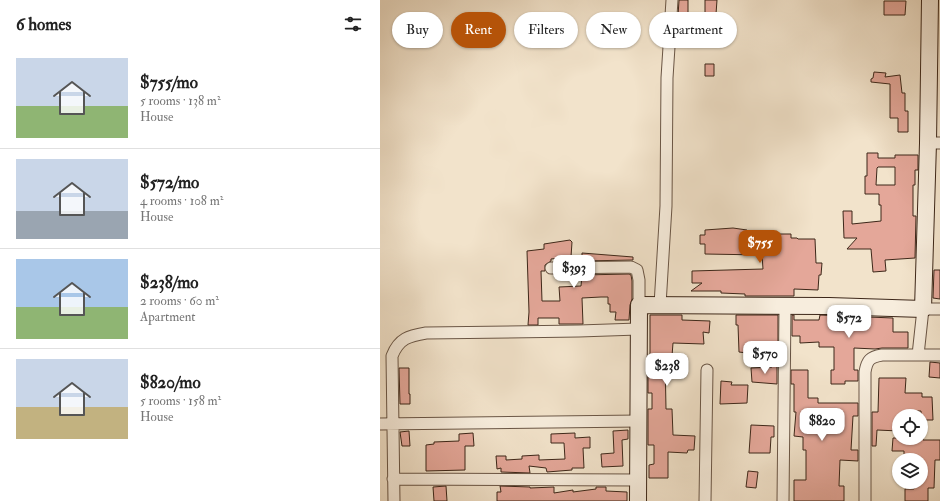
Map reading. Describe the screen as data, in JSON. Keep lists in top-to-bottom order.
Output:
{
  "page": {
    "heading": "6 homes",
    "chip": [
      "Buy",
      "Rent",
      "Filters",
      "New",
      "Apartment"
    ],
    "list": [
      {
        "name": "$755/mo",
        "note": "5 rooms · 138 m² · House"
      },
      {
        "name": "$572/mo",
        "note": "4 rooms · 108 m² · House"
      },
      {
        "name": "$238/mo",
        "note": "2 rooms · 60 m² · Apartment"
      },
      {
        "name": "$820/mo",
        "note": "5 rooms · 158 m² · House"
      }
    ],
    "price": [
      "$755",
      "$393",
      "$572",
      "$570",
      "$238",
      "$820"
    ]
  }
}
